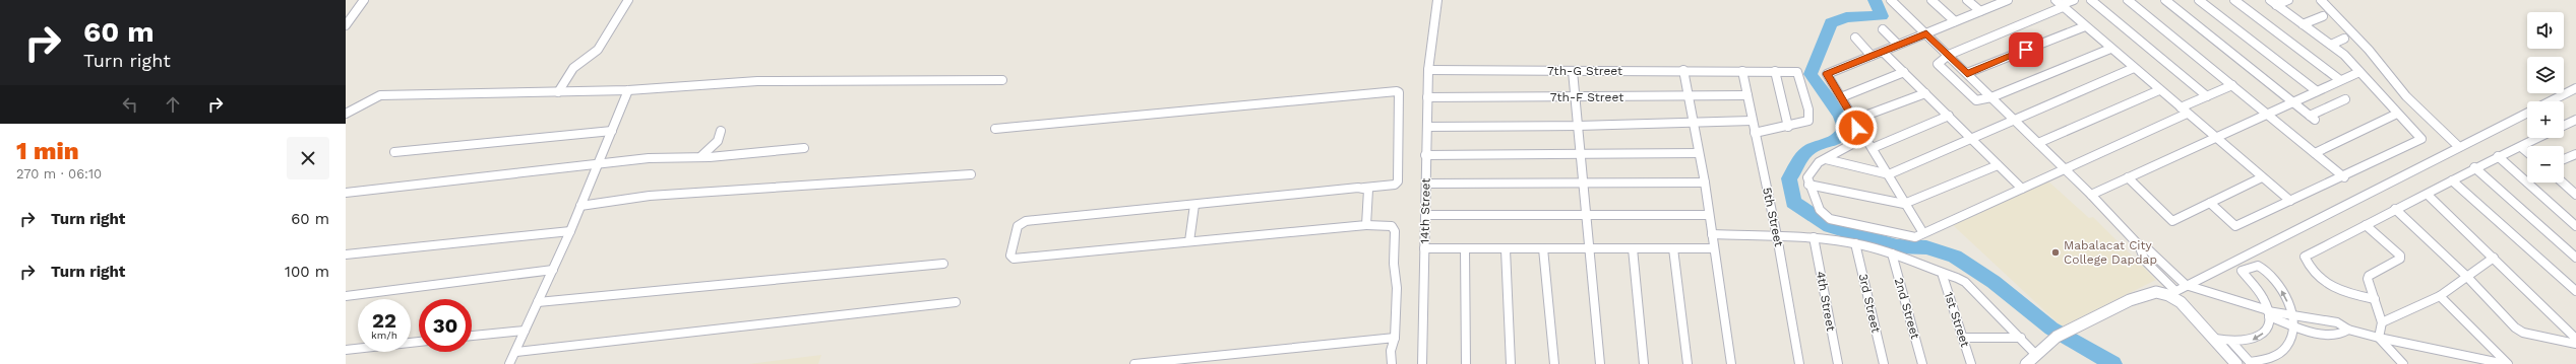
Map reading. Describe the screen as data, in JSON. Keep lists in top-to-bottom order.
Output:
{
  "streets": {
    "street": [
      "7th-G Street",
      "7th-F Street",
      "14th Street",
      "5th Street",
      "4th Street",
      "3rd Street",
      "2nd Street",
      "1st Street"
    ]
  },
  "crossings": [
    ["7th-G Street", "14th Street"],
    ["7th-G Street", "5th Street"],
    ["7th-F Street", "14th Street"],
    ["7th-F Street", "5th Street"]
  ],
  "places": ["Mabalacat City College Dapdap"],
  "page": {
    "turn": ["60 m", "Turn right"],
    "map_buttons": ["+", "−"],
    "heading": ["1 min", "270 m · 06:10"],
    "list": [
      {
        "name": "Turn right",
        "value": "60 m"
      },
      {
        "name": "Turn right",
        "value": "100 m"
      }
    ],
    "speed": "22 km/h",
    "limit": "30"
  }
}
